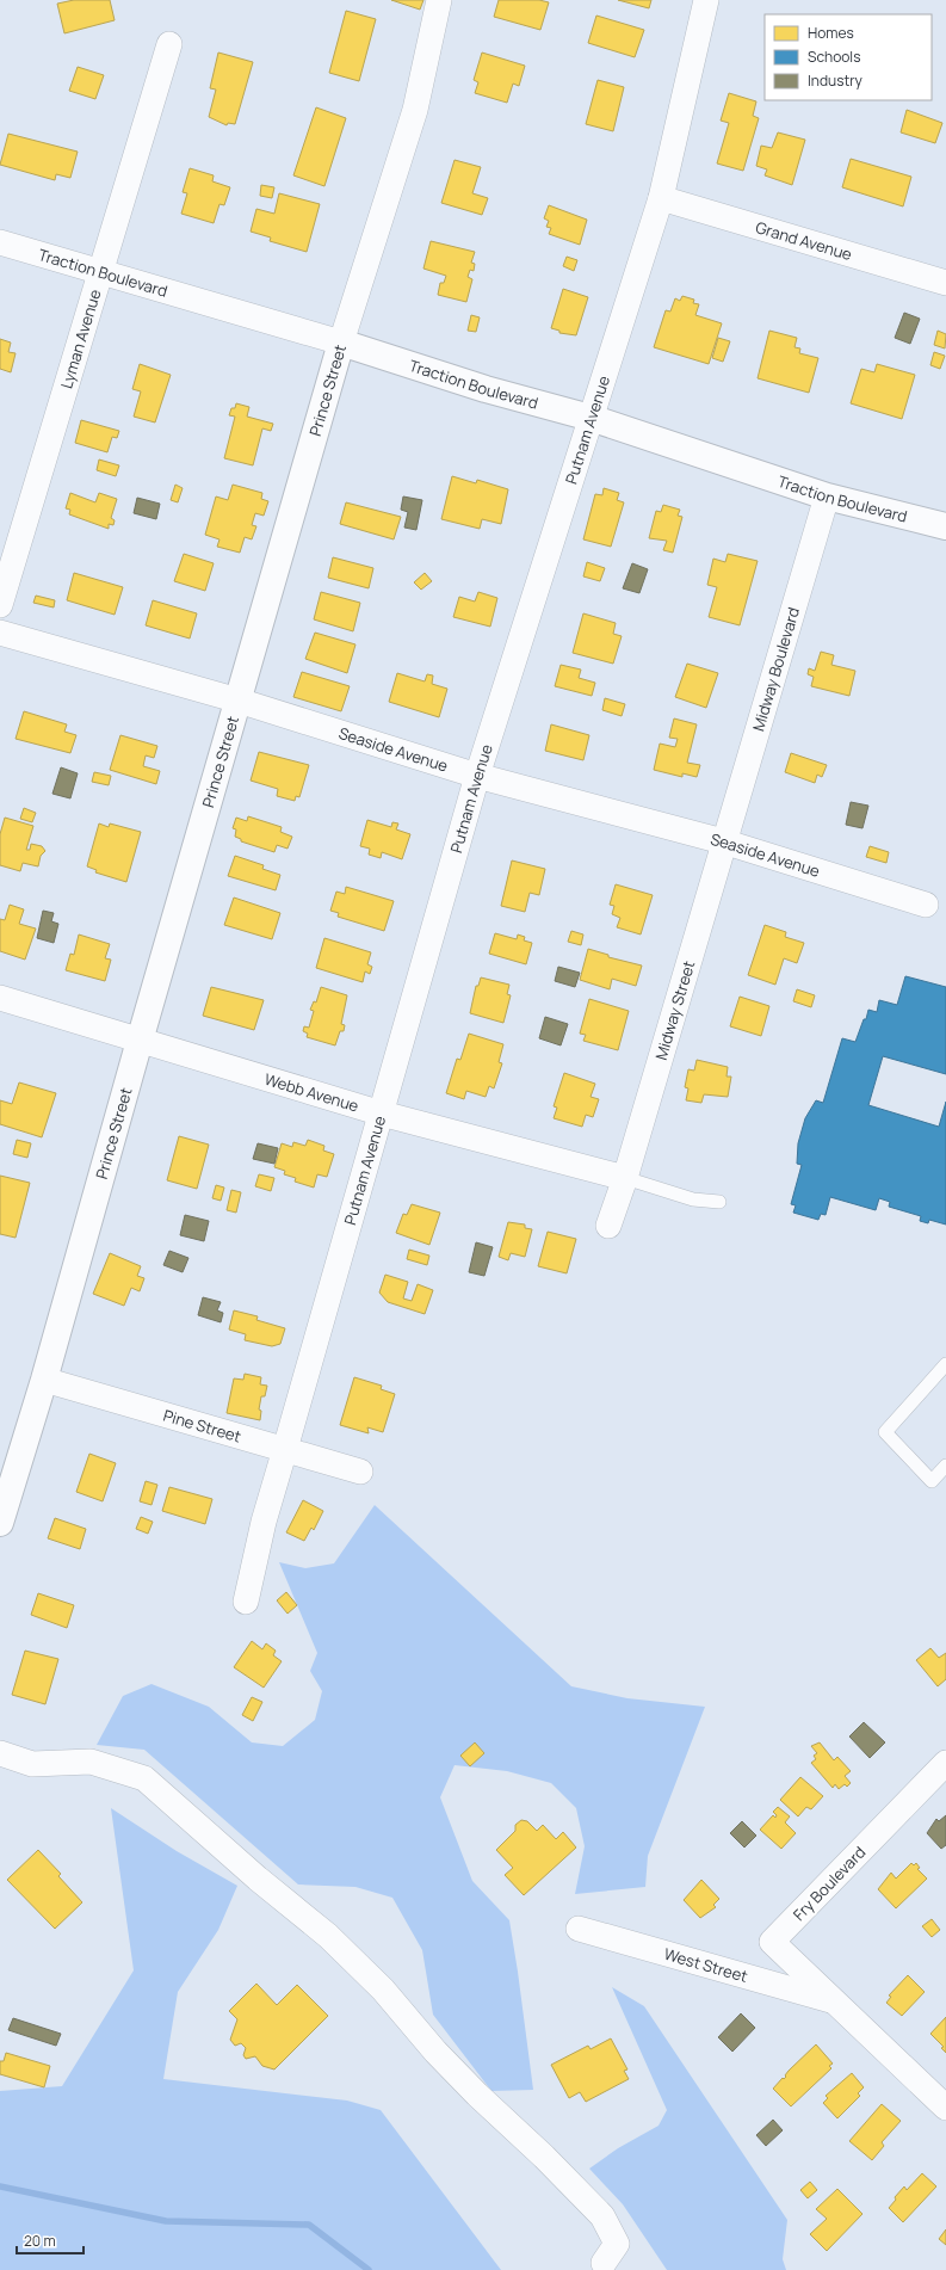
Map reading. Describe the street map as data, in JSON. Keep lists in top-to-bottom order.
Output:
{
  "streets": {
    "street": [
      "Grand Avenue",
      "Traction Boulevard",
      "Lyman Avenue",
      "Prince Street",
      "Putnam Avenue",
      "Midway Boulevard",
      "Seaside Avenue",
      "Midway Street",
      "Webb Avenue",
      "Pine Street",
      "Fry Boulevard",
      "West Street"
    ]
  },
  "crossings": [
    ["Grand Avenue", "Putnam Avenue"],
    ["Traction Boulevard", "Lyman Avenue"],
    ["Traction Boulevard", "Prince Street"],
    ["Traction Boulevard", "Putnam Avenue"],
    ["Traction Boulevard", "Midway Boulevard"],
    ["Prince Street", "Seaside Avenue"],
    ["Prince Street", "Webb Avenue"],
    ["Prince Street", "Pine Street"],
    ["Putnam Avenue", "Seaside Avenue"],
    ["Putnam Avenue", "Webb Avenue"],
    ["Putnam Avenue", "Pine Street"],
    ["Midway Boulevard", "Seaside Avenue"],
    ["Midway Boulevard", "Midway Street"],
    ["Seaside Avenue", "Midway Street"],
    ["Midway Street", "Webb Avenue"],
    ["Fry Boulevard", "West Street"]
  ],
  "legend": ["Homes", "Schools", "Industry"],
  "scale_bar": "20 m"
}
